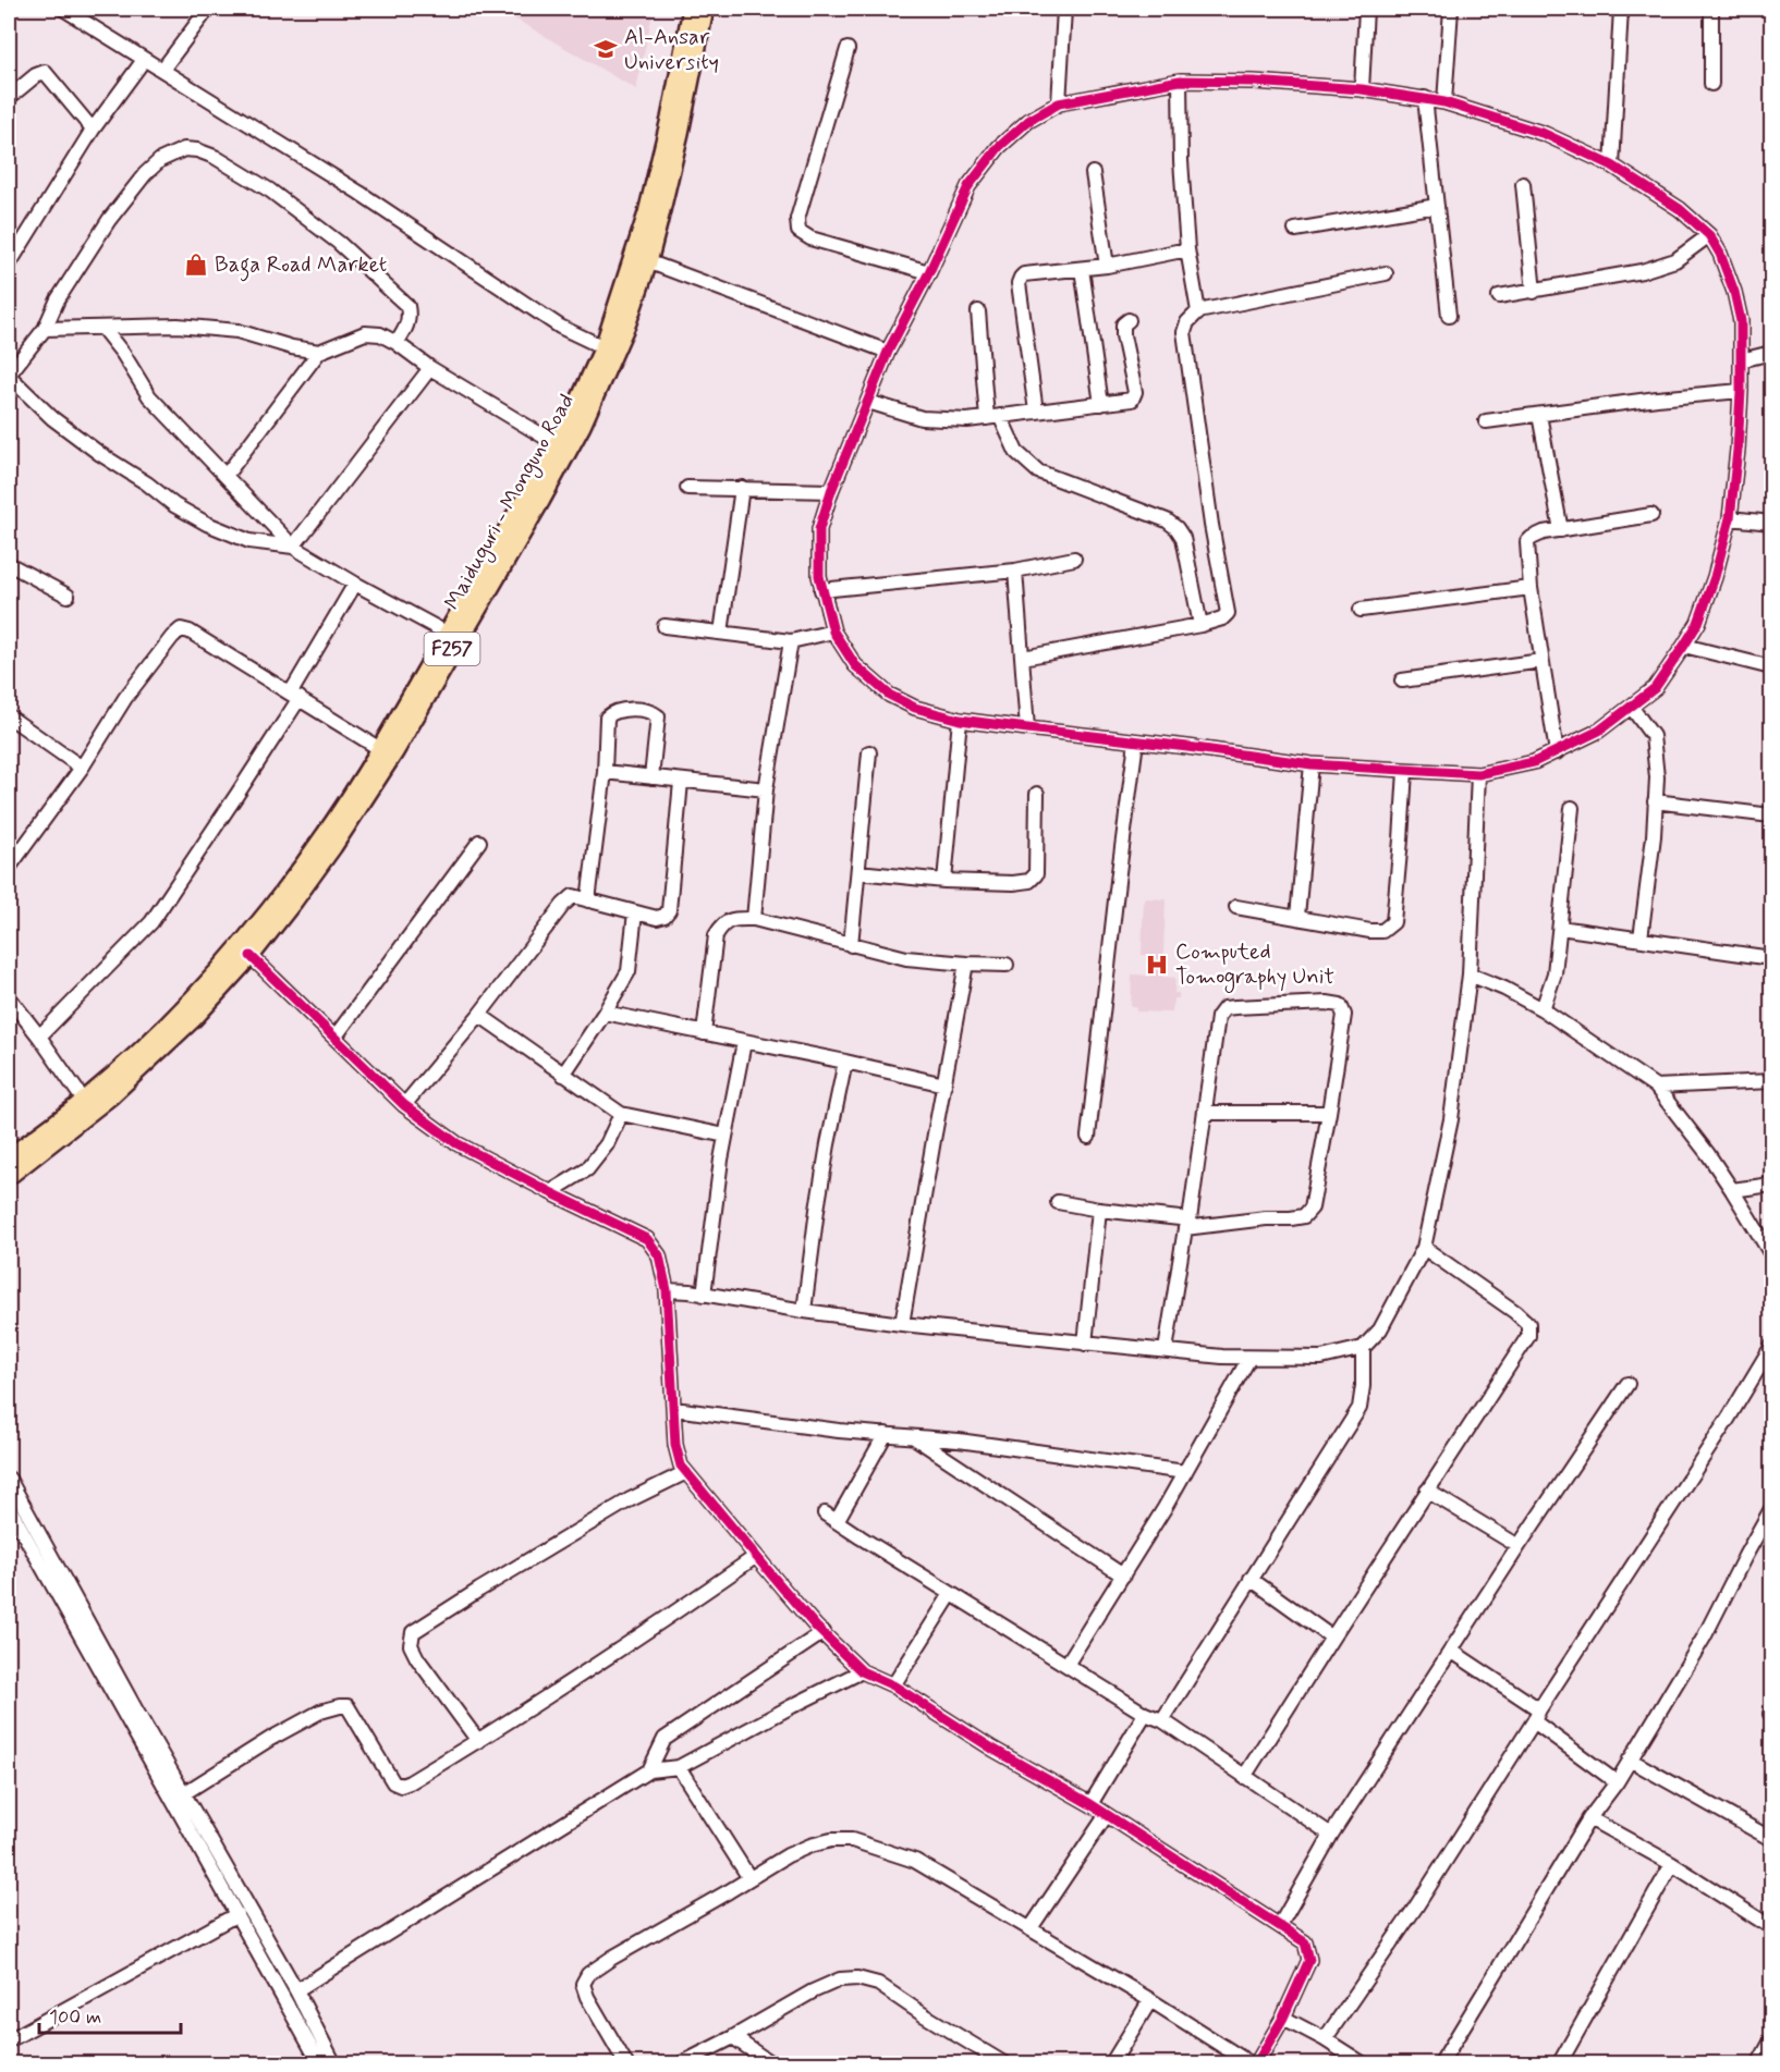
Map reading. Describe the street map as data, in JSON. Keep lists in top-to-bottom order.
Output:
{
  "streets": {
    "main road": ["Maiduguri - Monguno Road", "F257"]
  },
  "places": {
    "school or university": ["Al-Ansar University"],
    "shop": ["Baga Road Market"],
    "hospital": ["Computed Tomography Unit"]
  },
  "scale_bar": "100 m"
}
